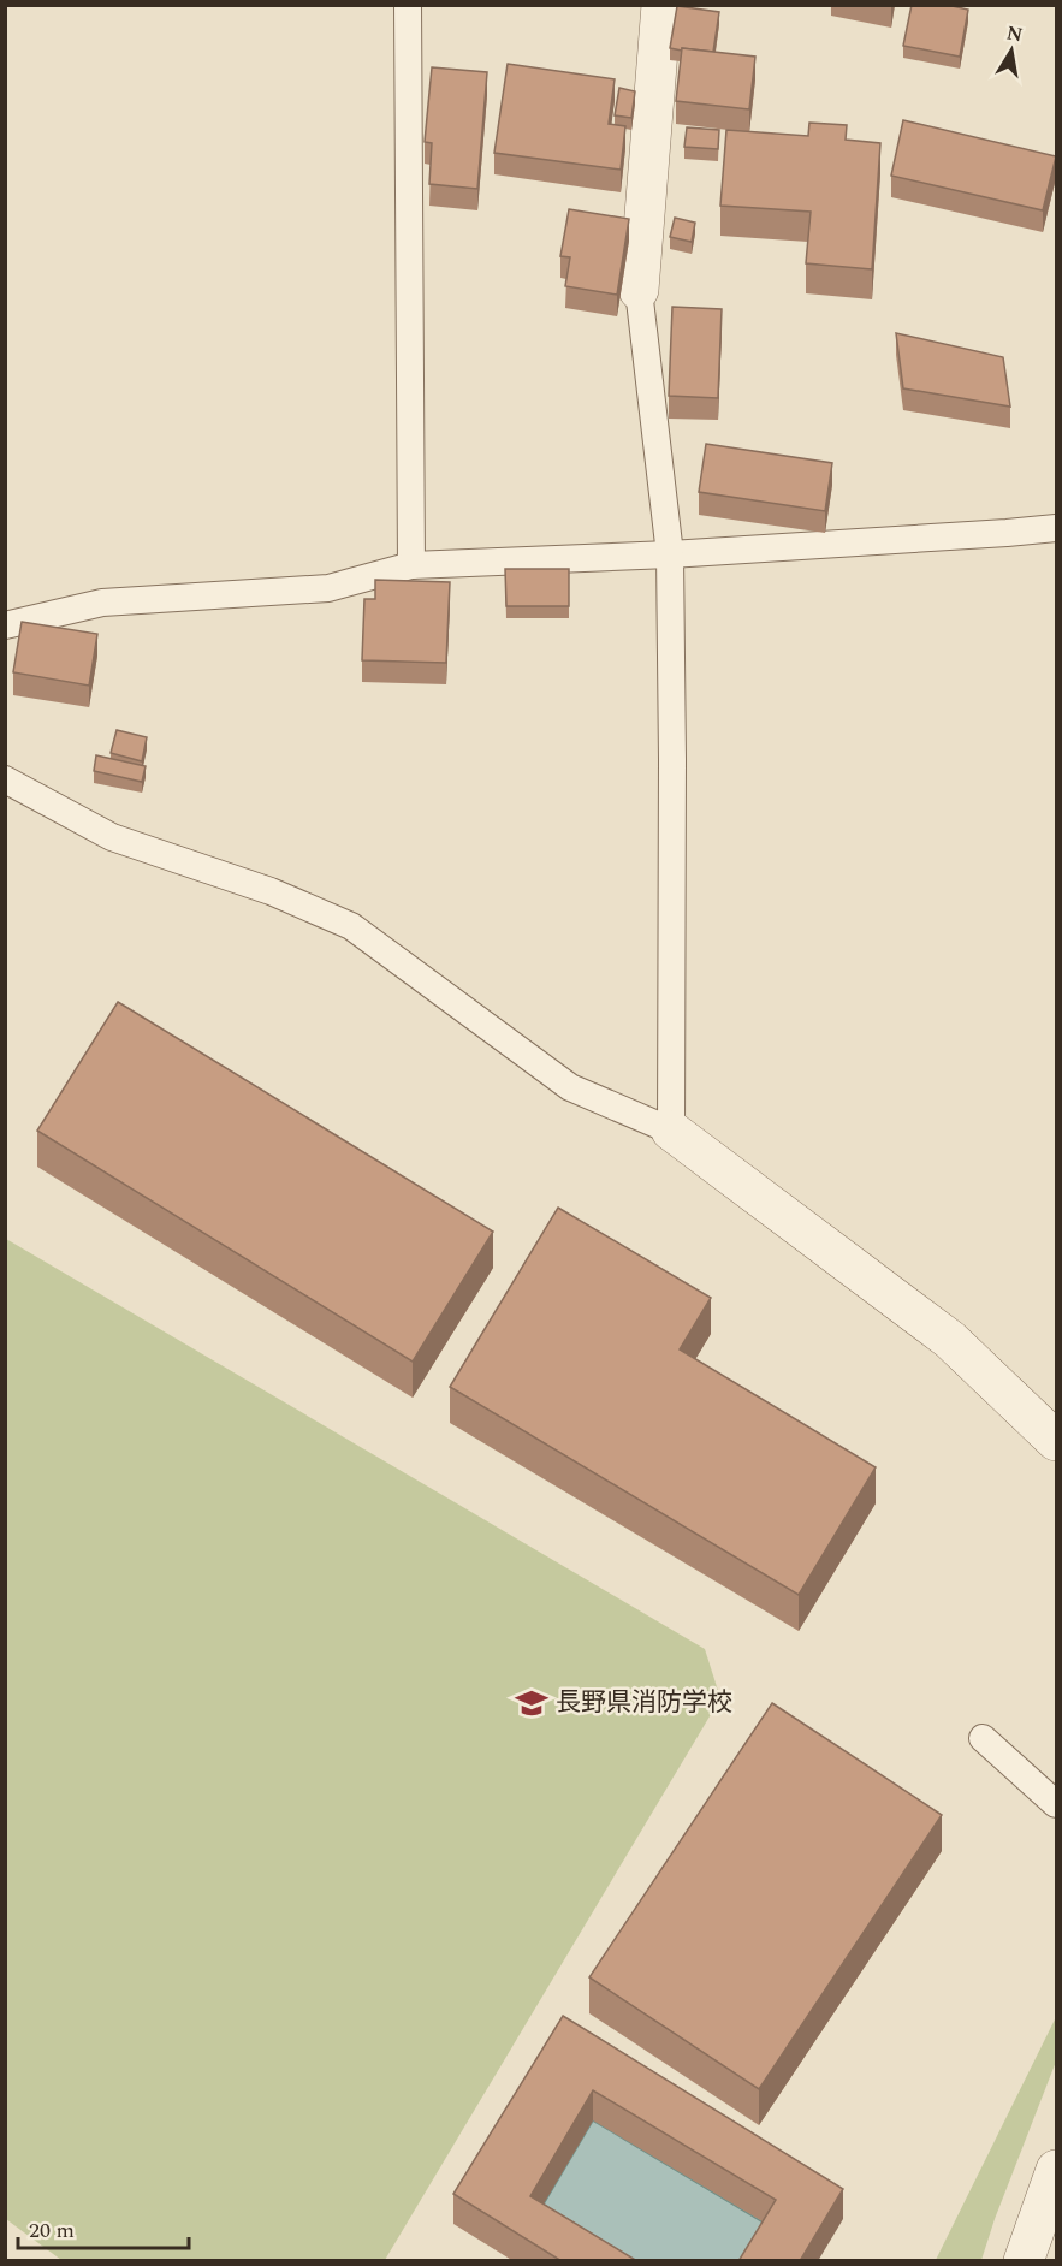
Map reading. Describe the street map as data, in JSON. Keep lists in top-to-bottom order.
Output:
{
  "places": {
    "school or university": ["長野県消防学校"]
  },
  "scale_bar": "20 m",
  "north": "top"
}
